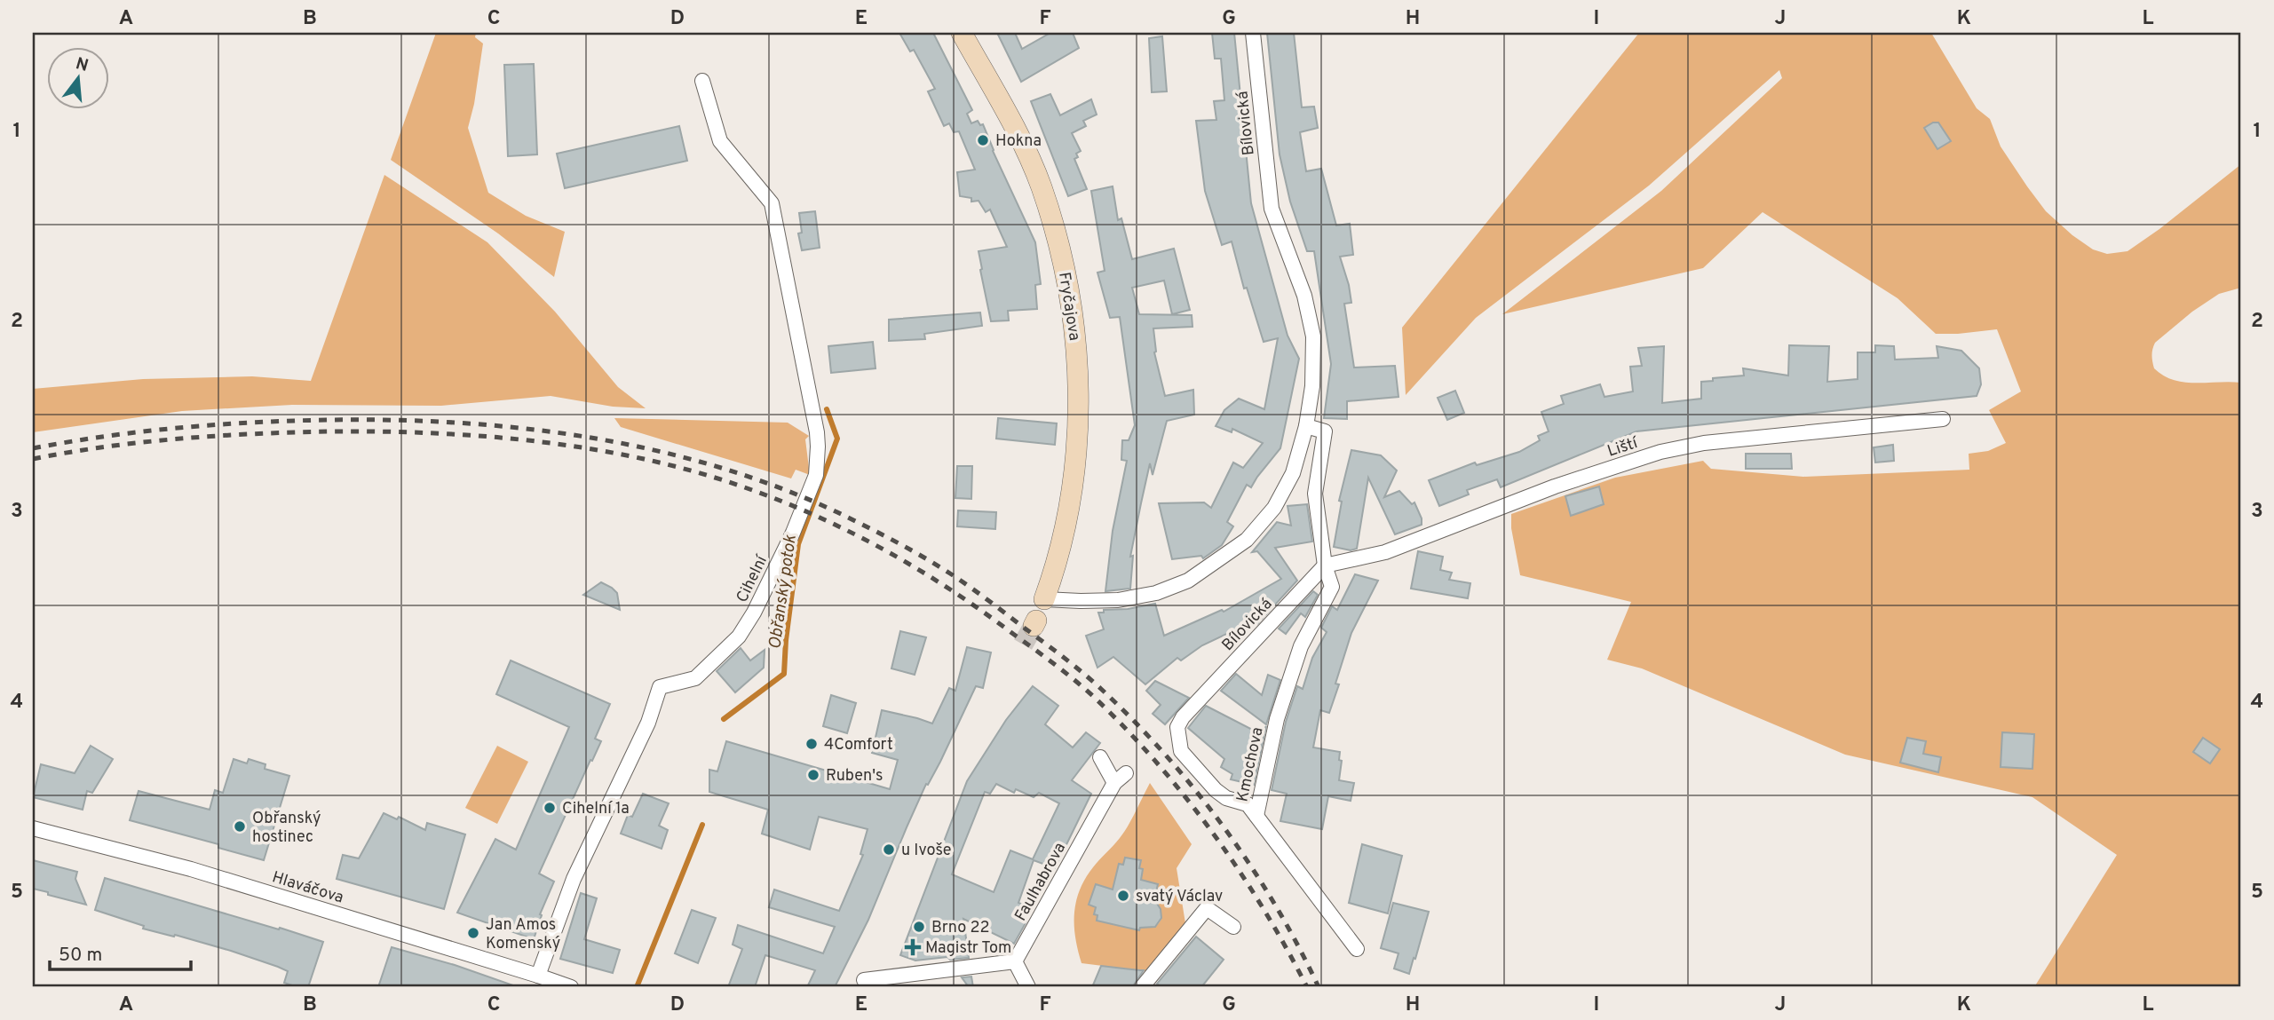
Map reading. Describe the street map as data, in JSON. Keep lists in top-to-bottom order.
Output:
{
  "streets": {
    "main road": ["Fryčajova"],
    "street": [
      "Bílovická",
      "Liští",
      "Cihelní",
      "Kmochova",
      "Faulhabrova",
      "Hlaváčova"
    ]
  },
  "crossings": [
    ["Bílovická", "Fryčajova"],
    ["Bílovická", "Liští"],
    ["Bílovická", "Kmochova"],
    ["Liští", "Kmochova"],
    ["Cihelní", "Hlaváčova"]
  ],
  "water": ["Obřanský potok"],
  "places": {
    "other": [
      "Hokna",
      "4Comfort",
      "Ruben's",
      "Cihelní 1a",
      "Obřanský hostinec",
      "u Ivoše",
      "svatý Václav",
      "Brno 22",
      "Jan Amos Komenský"
    ],
    "health": ["Magistr Tom"]
  },
  "scale_bar": "50 m",
  "north": "top",
  "grid": {
    "columns": [
      "A",
      "B",
      "C",
      "D",
      "E",
      "F",
      "G",
      "H",
      "I",
      "J",
      "K",
      "L"
    ],
    "rows": [
      "1",
      "2",
      "3",
      "4",
      "5"
    ]
  }
}
